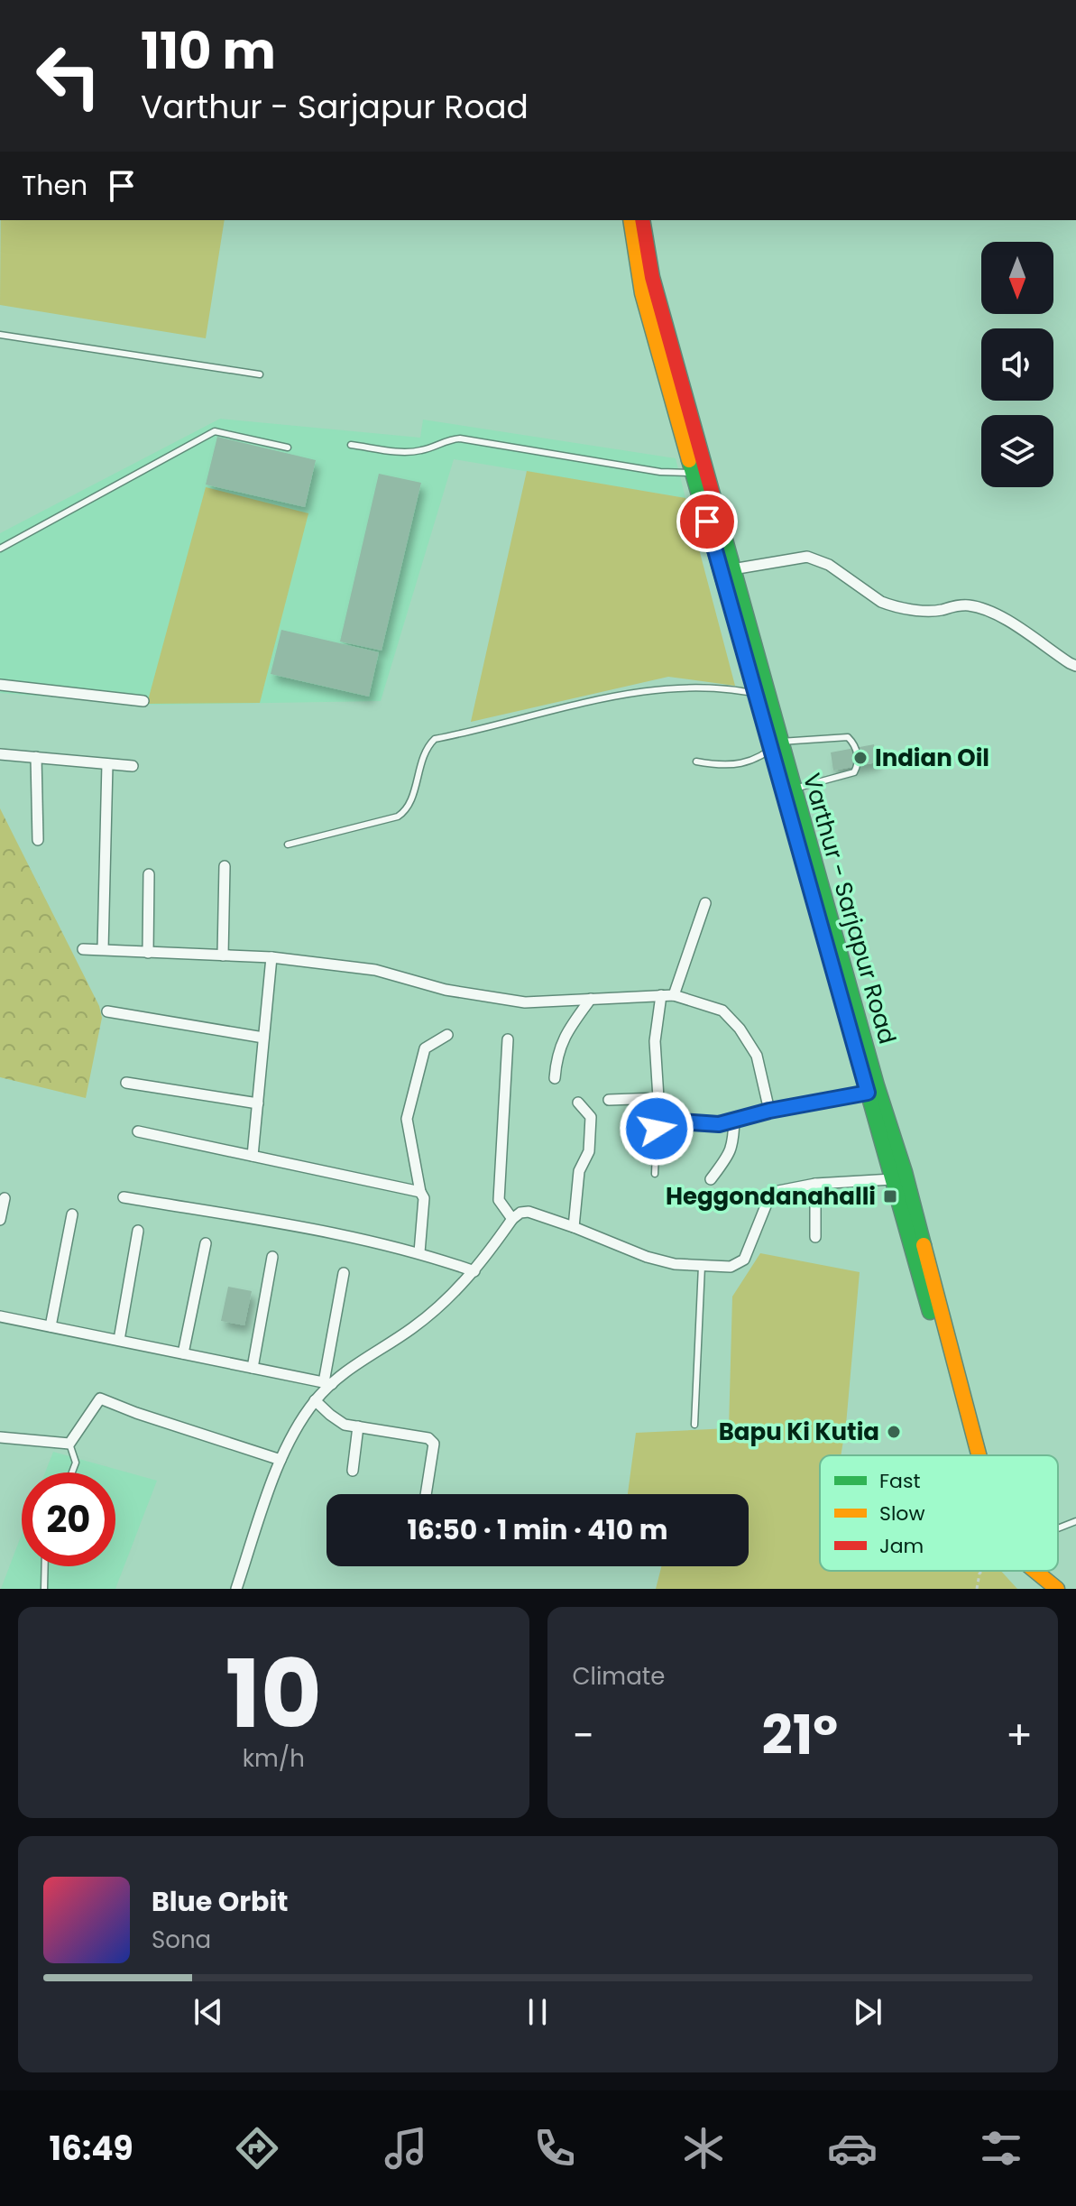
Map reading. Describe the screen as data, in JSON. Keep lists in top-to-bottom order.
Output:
{
  "streets": {
    "main road": ["Varthur - Sarjapur Road"]
  },
  "places": {
    "other": ["Indian Oil", "Bapu Ki Kutia"],
    "transit": ["Heggondanahalli"]
  },
  "legend": ["Fast", "Slow", "Jam"],
  "north": "bottom",
  "page": {
    "turn": ["110 m", "Varthur - Sarjapur Road"],
    "then": "Then",
    "limit": "20",
    "trip": "16:50 · 1 min · 410 m",
    "tile": [
      ["10", "km/h"],
      "Climate"
    ],
    "heat": ["−", "21°", "+"],
    "song": ["Blue Orbit", "Sona"],
    "tabs": "16:49"
  }
}
